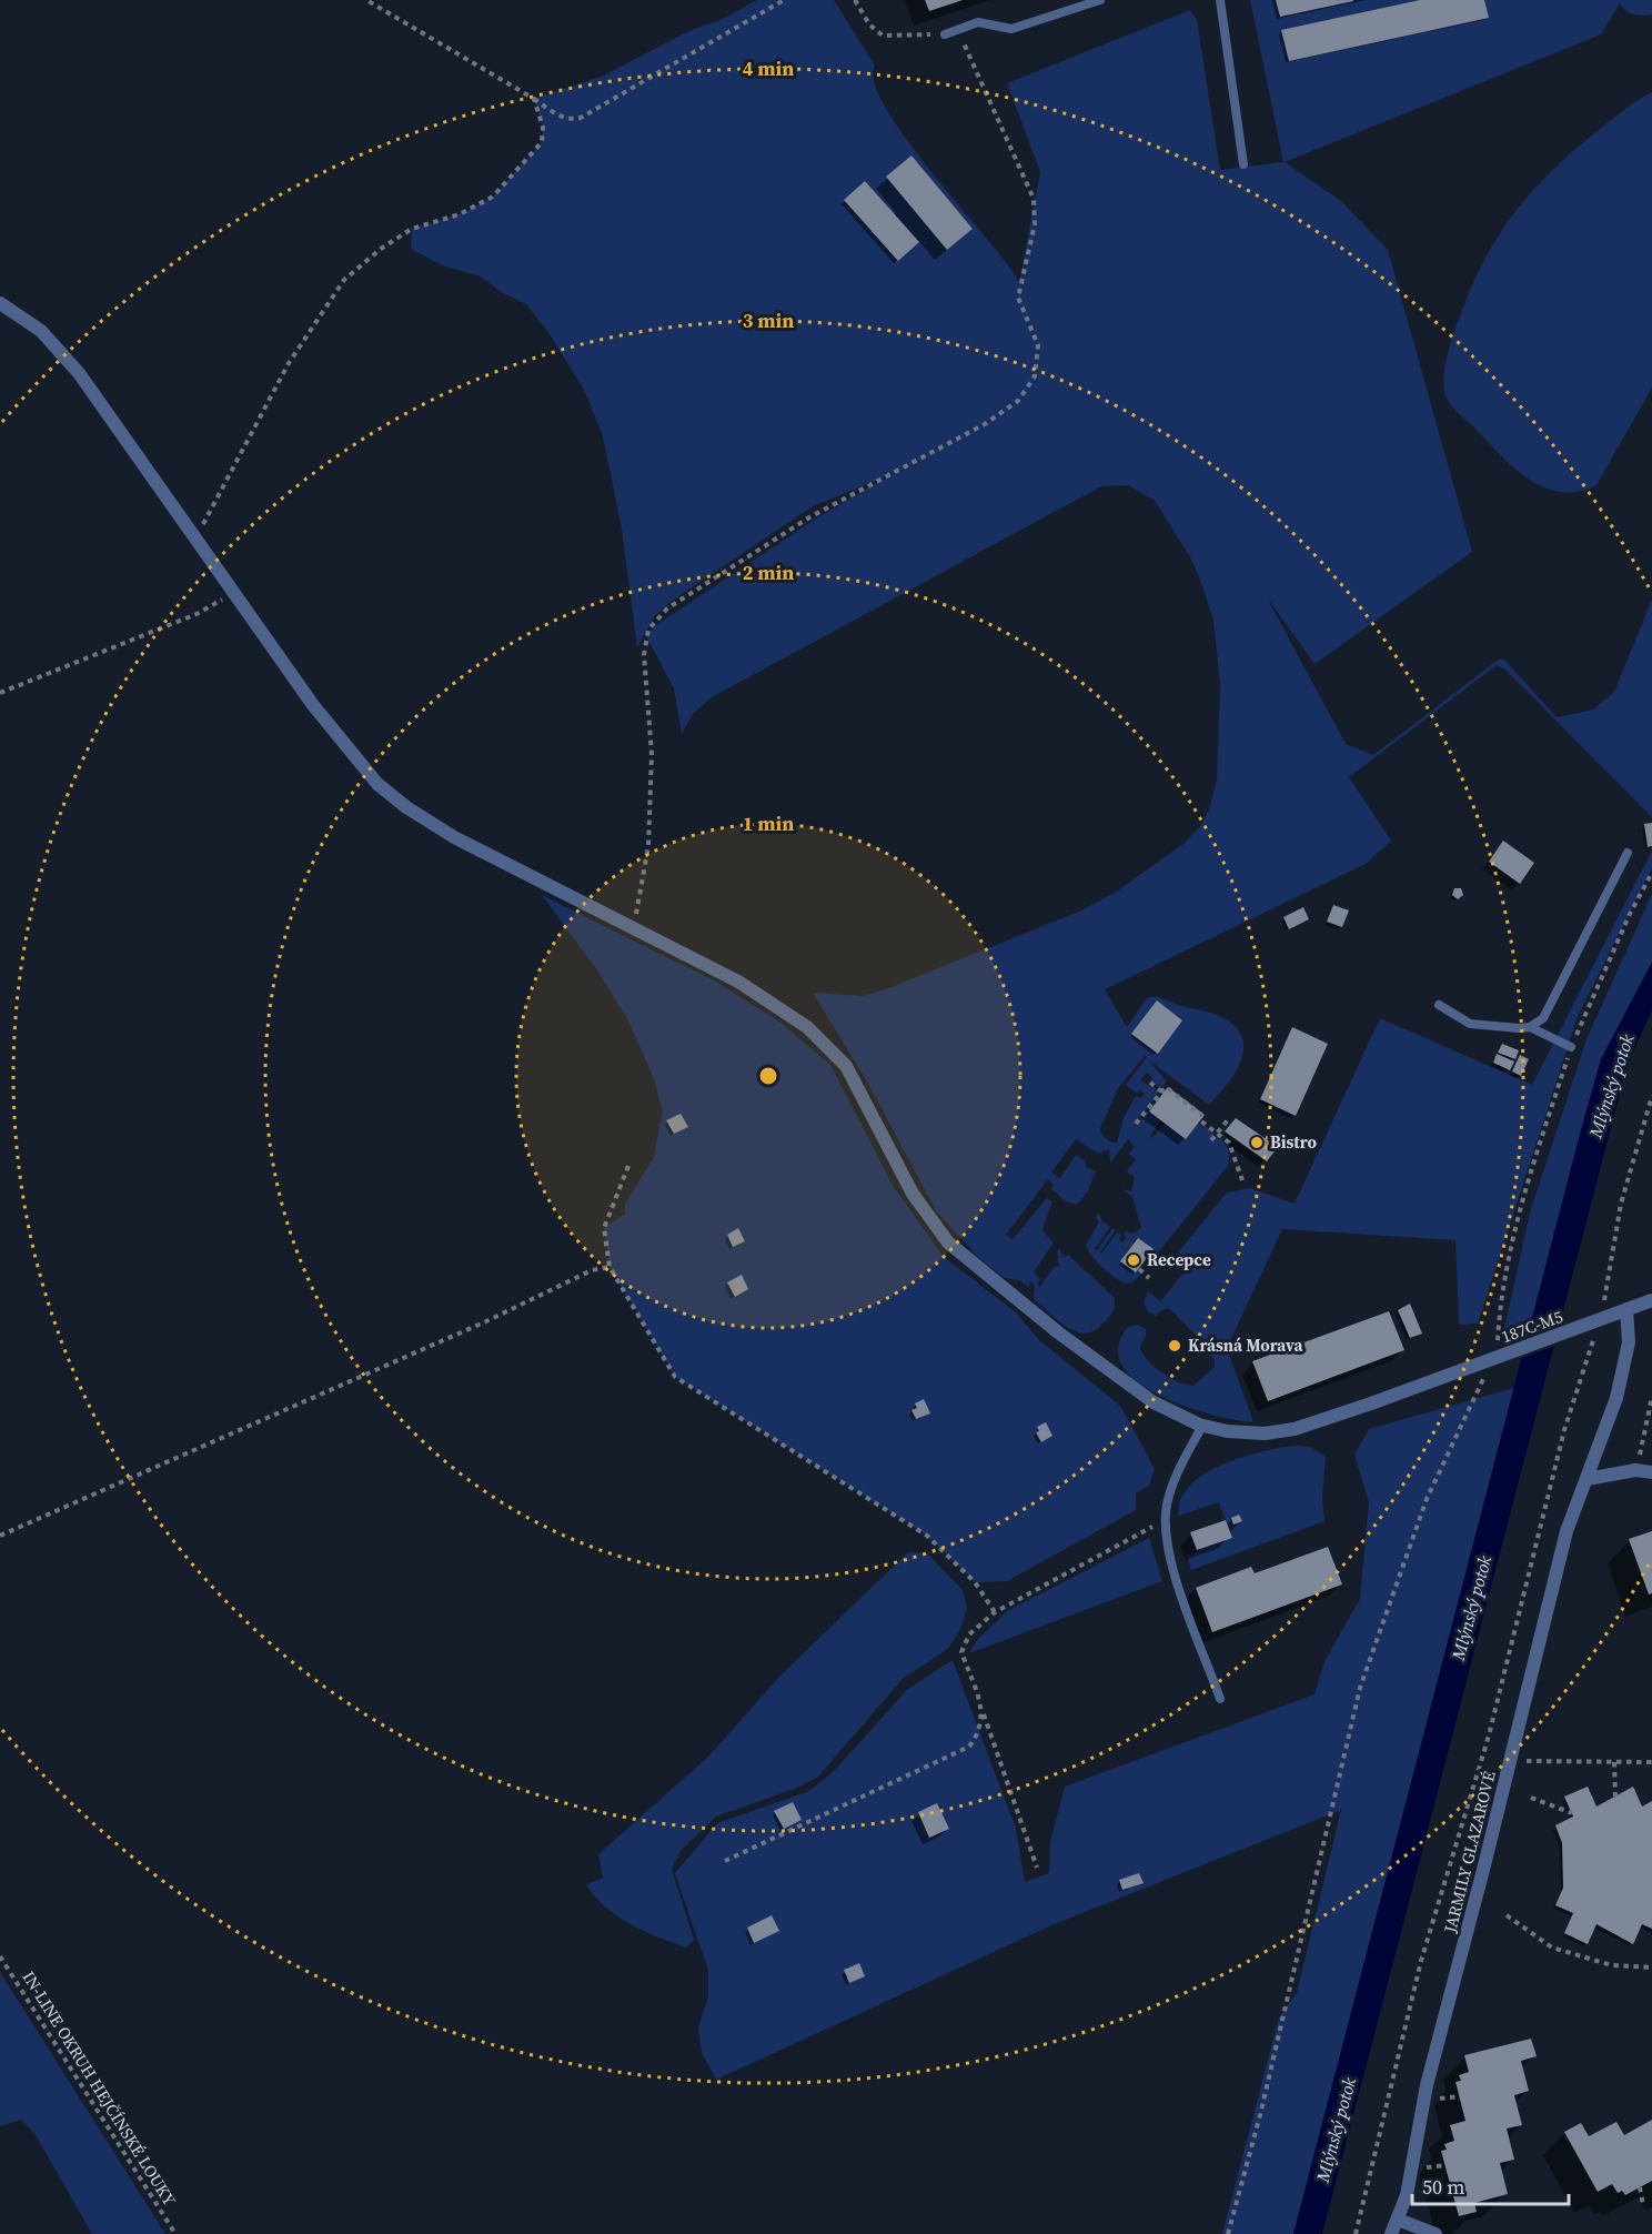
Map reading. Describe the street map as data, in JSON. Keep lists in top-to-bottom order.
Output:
{
  "streets": {
    "street": ["187C-M5", "JARMILY GLAZAROVÉ"],
    "path": ["IN-LINE OKRUH HEJČÍNSKÉ LOUKY"]
  },
  "crossings": [
    ["187C-M5", "JARMILY GLAZAROVÉ"]
  ],
  "water": ["Mlýnský potok"],
  "places": ["Bistro", "Recepce", "Krásná Morava"],
  "scale_bar": "50 m",
  "rings": [
    "4 min",
    "3 min",
    "2 min",
    "1 min"
  ]
}
